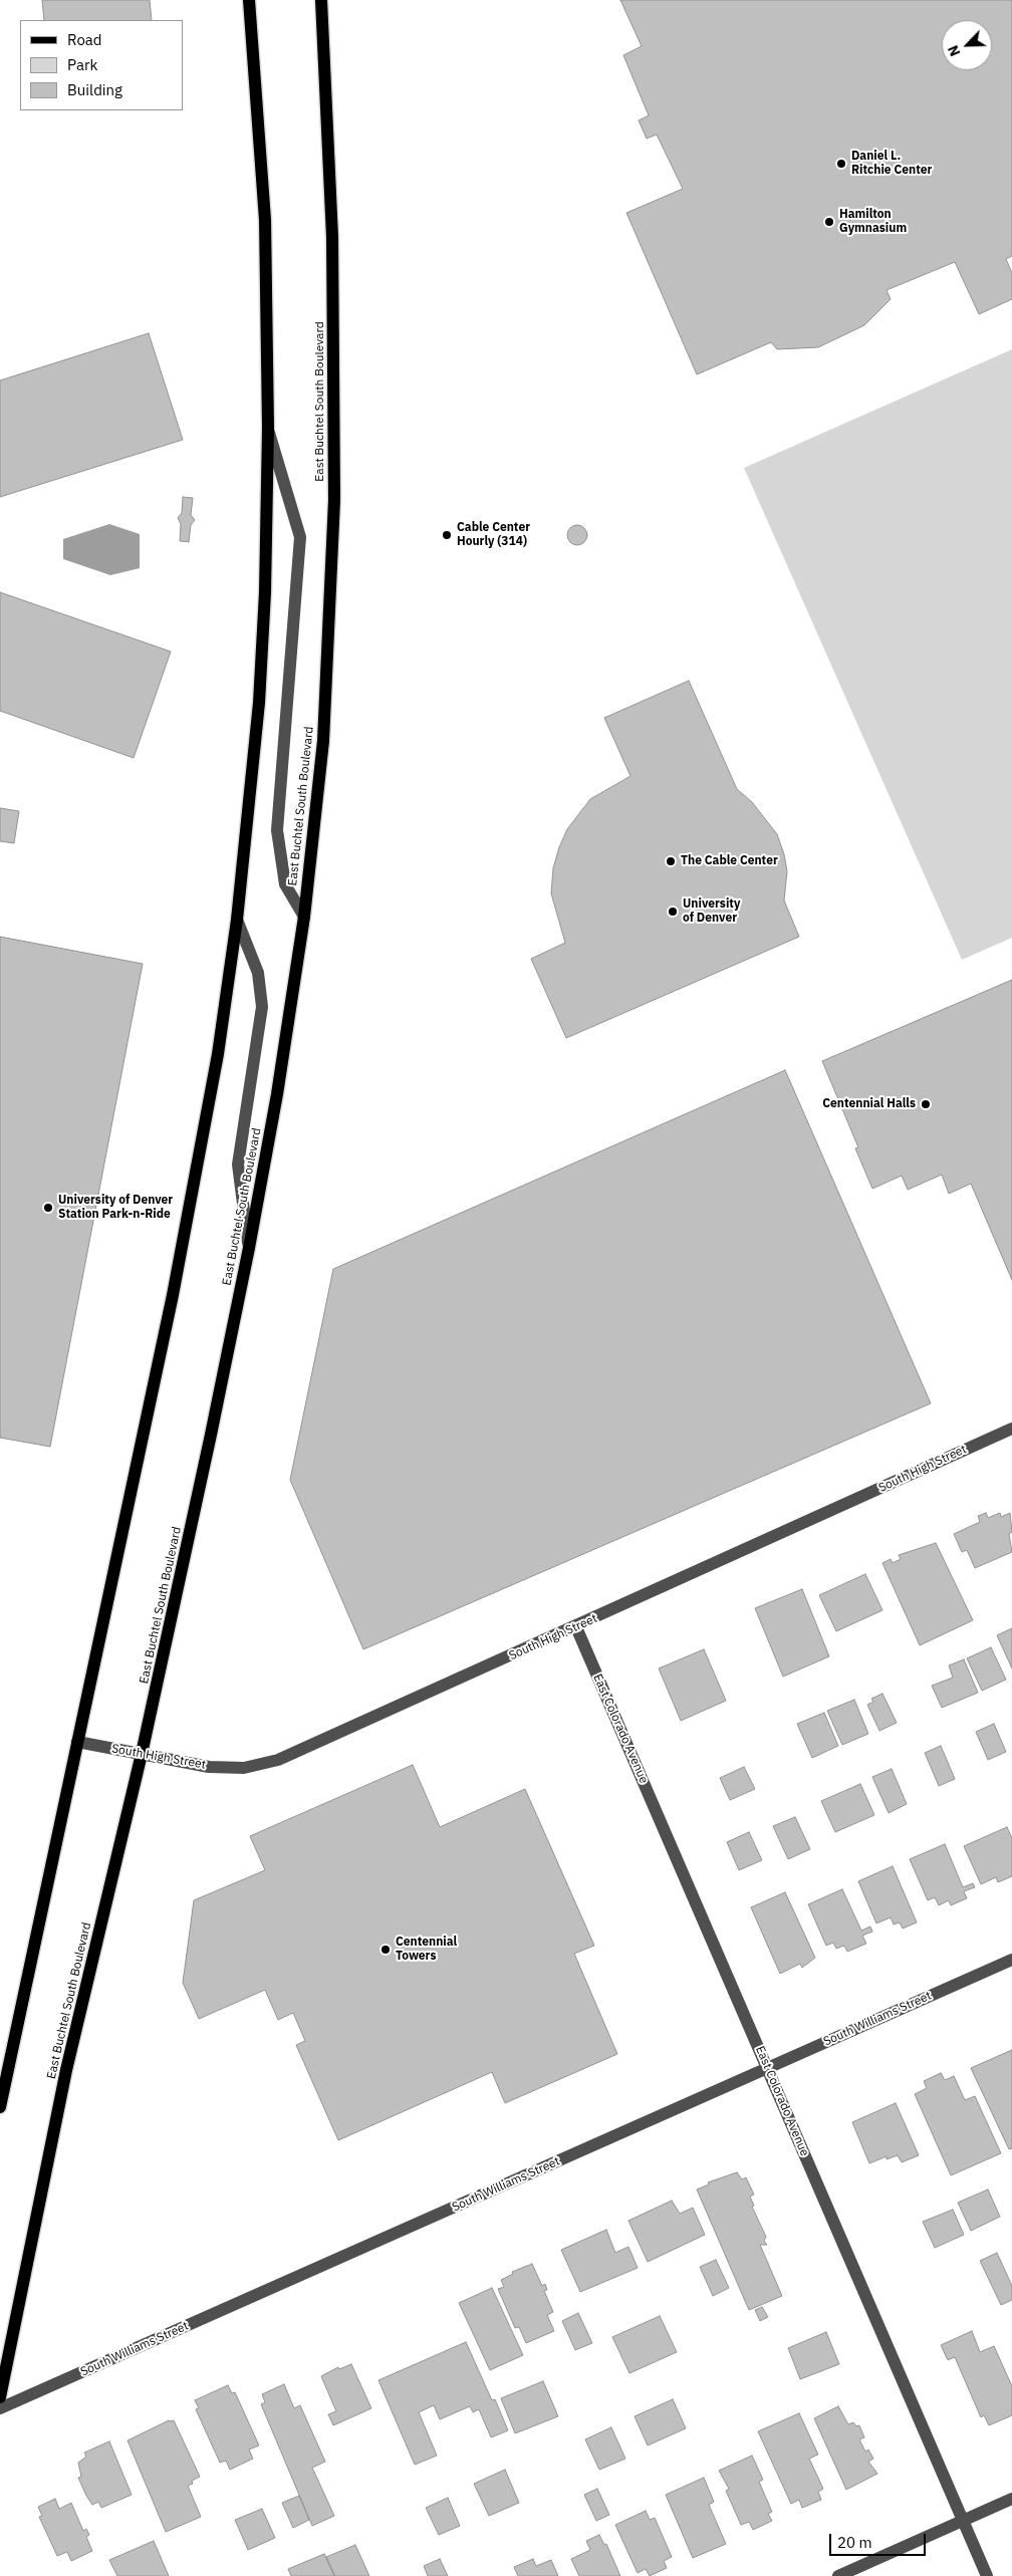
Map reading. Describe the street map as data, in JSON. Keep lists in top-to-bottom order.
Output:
{
  "streets": {
    "main road": ["East Buchtel South Boulevard"],
    "street": ["South High Street", "East Colorado Avenue", "South Williams Street"]
  },
  "crossings": [
    ["East Buchtel South Boulevard", "South High Street"],
    ["South High Street", "East Colorado Avenue"],
    ["East Colorado Avenue", "South Williams Street"]
  ],
  "places": [
    "Daniel L. Ritchie Center",
    "Hamilton Gymnasium",
    "Cable Center Hourly (314)",
    "The Cable Center",
    "University of Denver",
    "Centennial Halls",
    "University of Denver Station Park-n-Ride",
    "Centennial Towers"
  ],
  "legend": ["Road", "Park", "Building"],
  "scale_bar": "20 m",
  "north": "bottom left"
}
